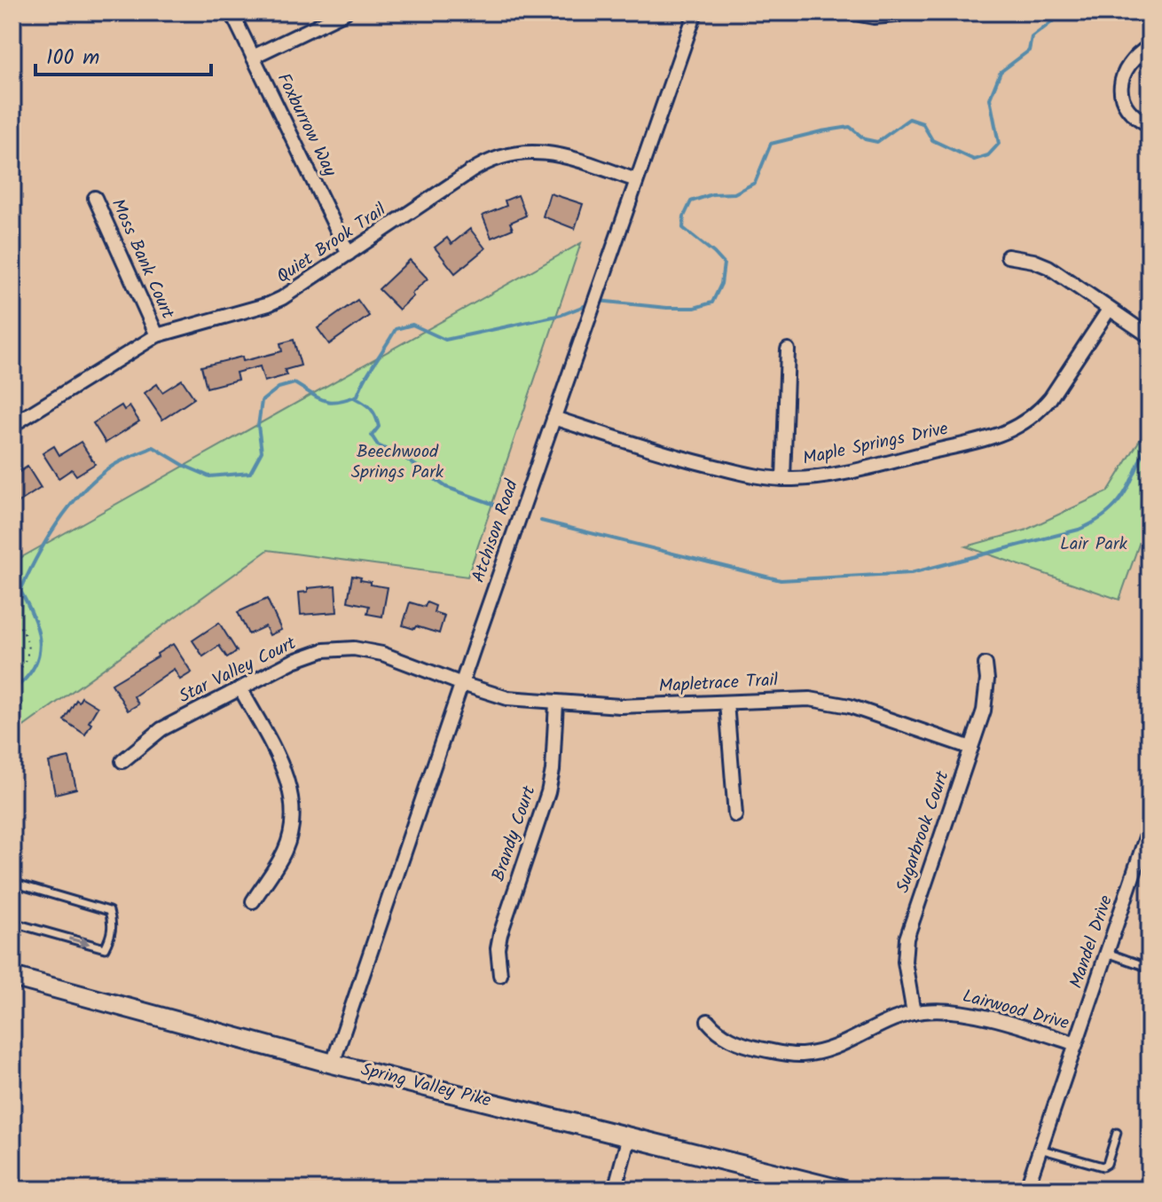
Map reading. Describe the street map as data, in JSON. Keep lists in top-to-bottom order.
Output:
{
  "streets": {
    "street": [
      "Foxburrow Way",
      "Quiet Brook Trail",
      "Moss Bank Court",
      "Maple Springs Drive",
      "Atchison Road",
      "Star Valley Court",
      "Mapletrace Trail",
      "Sugarbrook Court",
      "Brandy Court",
      "Mandel Drive",
      "Lairwood Drive",
      "Spring Valley Pike"
    ]
  },
  "crossings": [
    ["Foxburrow Way", "Quiet Brook Trail"],
    ["Quiet Brook Trail", "Moss Bank Court"],
    ["Quiet Brook Trail", "Atchison Road"],
    ["Maple Springs Drive", "Atchison Road"],
    ["Atchison Road", "Star Valley Court"],
    ["Atchison Road", "Mapletrace Trail"],
    ["Atchison Road", "Spring Valley Pike"],
    ["Star Valley Court", "Mapletrace Trail"],
    ["Mapletrace Trail", "Sugarbrook Court"],
    ["Mapletrace Trail", "Brandy Court"],
    ["Sugarbrook Court", "Lairwood Drive"],
    ["Mandel Drive", "Lairwood Drive"]
  ],
  "parks": ["Beechwood Springs Park", "Lair Park"],
  "scale_bar": "100 m"
}
